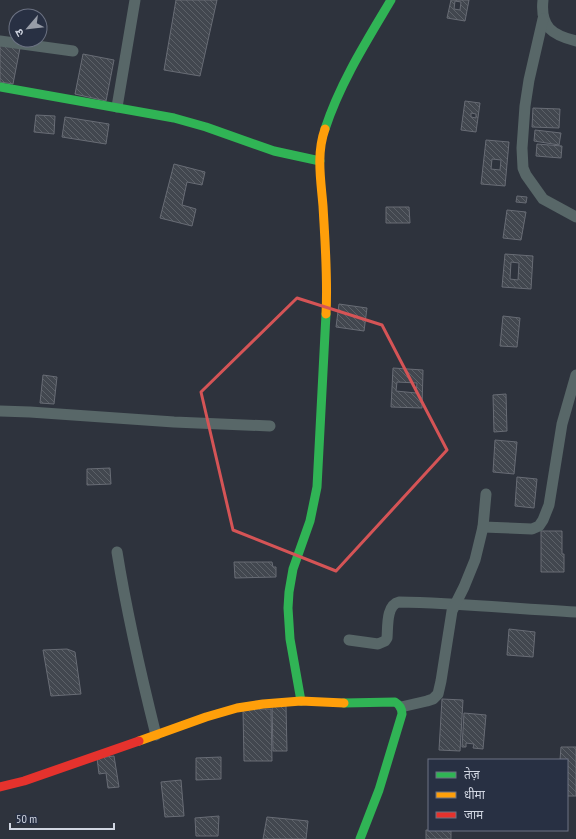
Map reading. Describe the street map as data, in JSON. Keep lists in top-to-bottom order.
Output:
{
  "legend": ["तेज़", "धीमा", "जाम"],
  "scale_bar": "50 m",
  "north": "bottom left"
}
